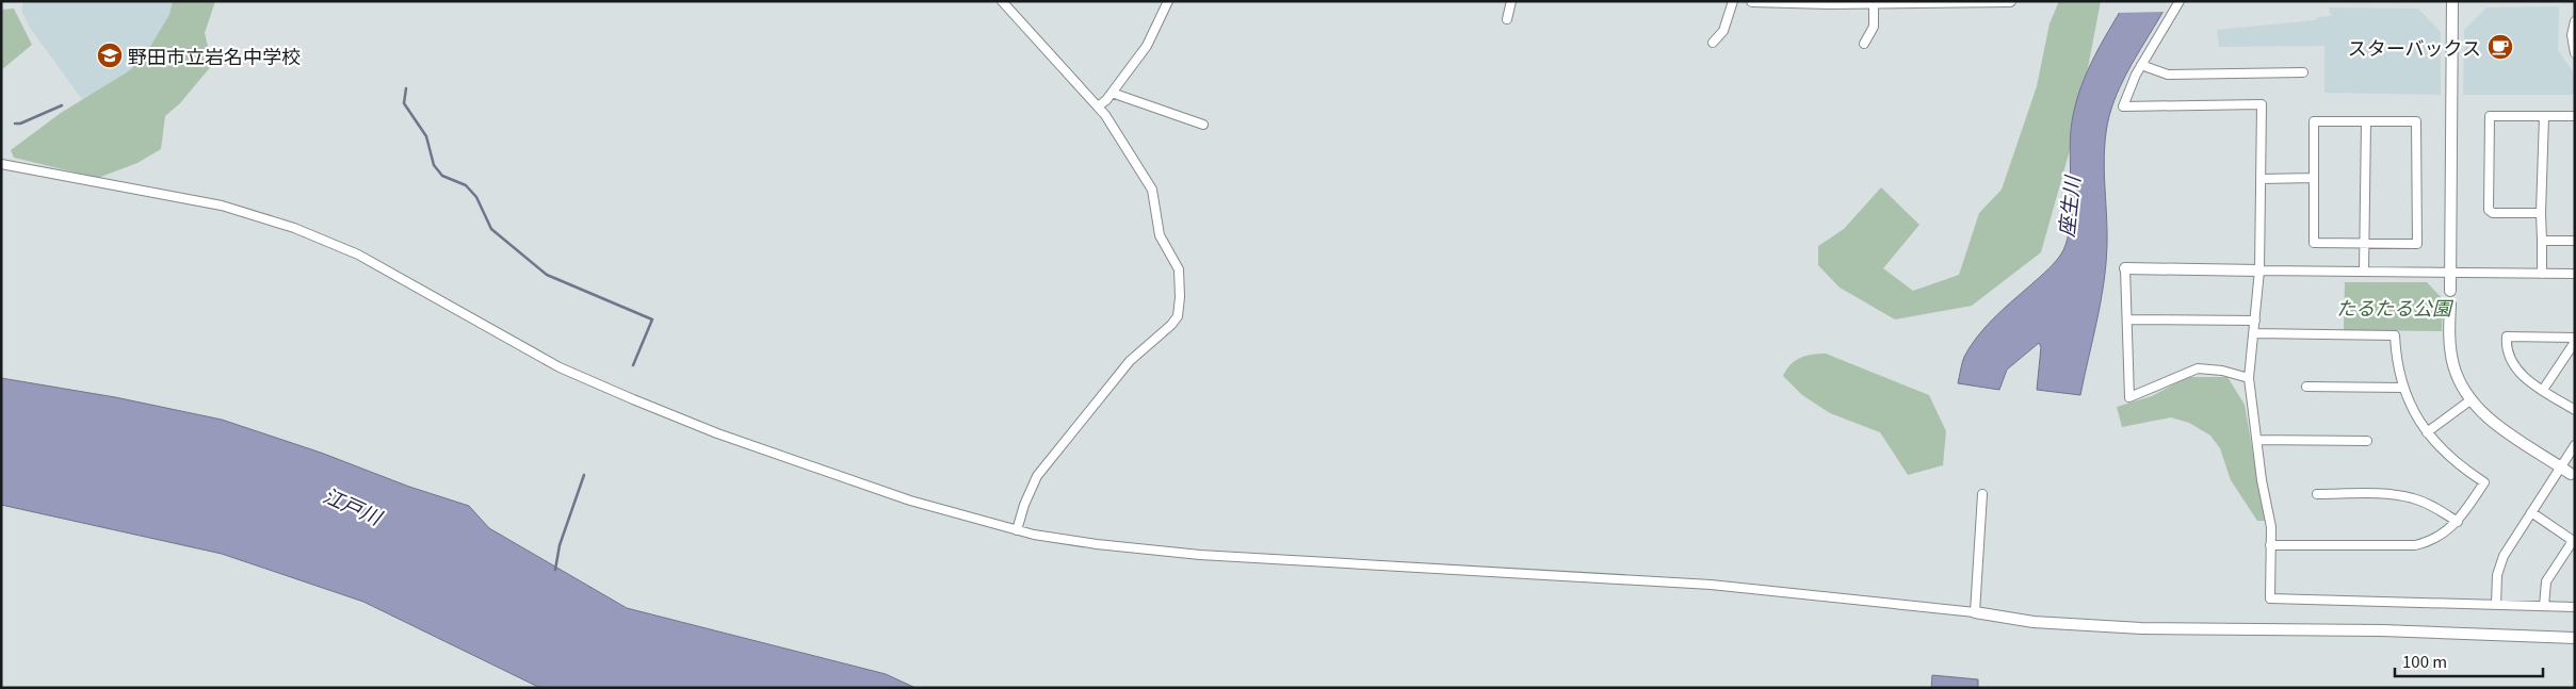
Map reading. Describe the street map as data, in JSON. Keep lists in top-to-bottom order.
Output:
{
  "water": ["座生川", "江戸川"],
  "parks": ["たるたる公園"],
  "places": {
    "cafe": ["スターバックス"],
    "school or university": ["野田市立岩名中学校"]
  },
  "scale_bar": "100 m"
}
